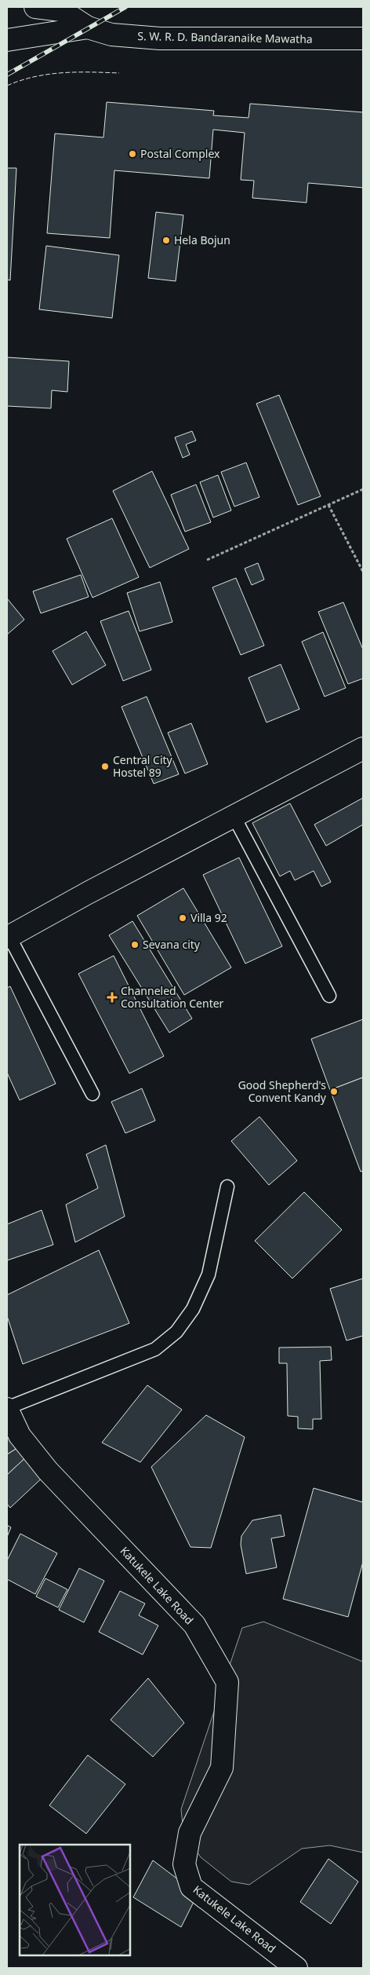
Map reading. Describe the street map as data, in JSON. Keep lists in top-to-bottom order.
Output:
{
  "streets": {
    "main road": ["S. W. R. D. Bandaranaike Mawatha", "Katukele Lake Road"]
  },
  "places": {
    "other": [
      "Postal Complex",
      "Hela Bojun",
      "Central City Hostel 89",
      "Villa 92",
      "Sevana city",
      "Good Shepherd's Convent Kandy"
    ],
    "health": ["Channeled Consultation Center"]
  }
}
